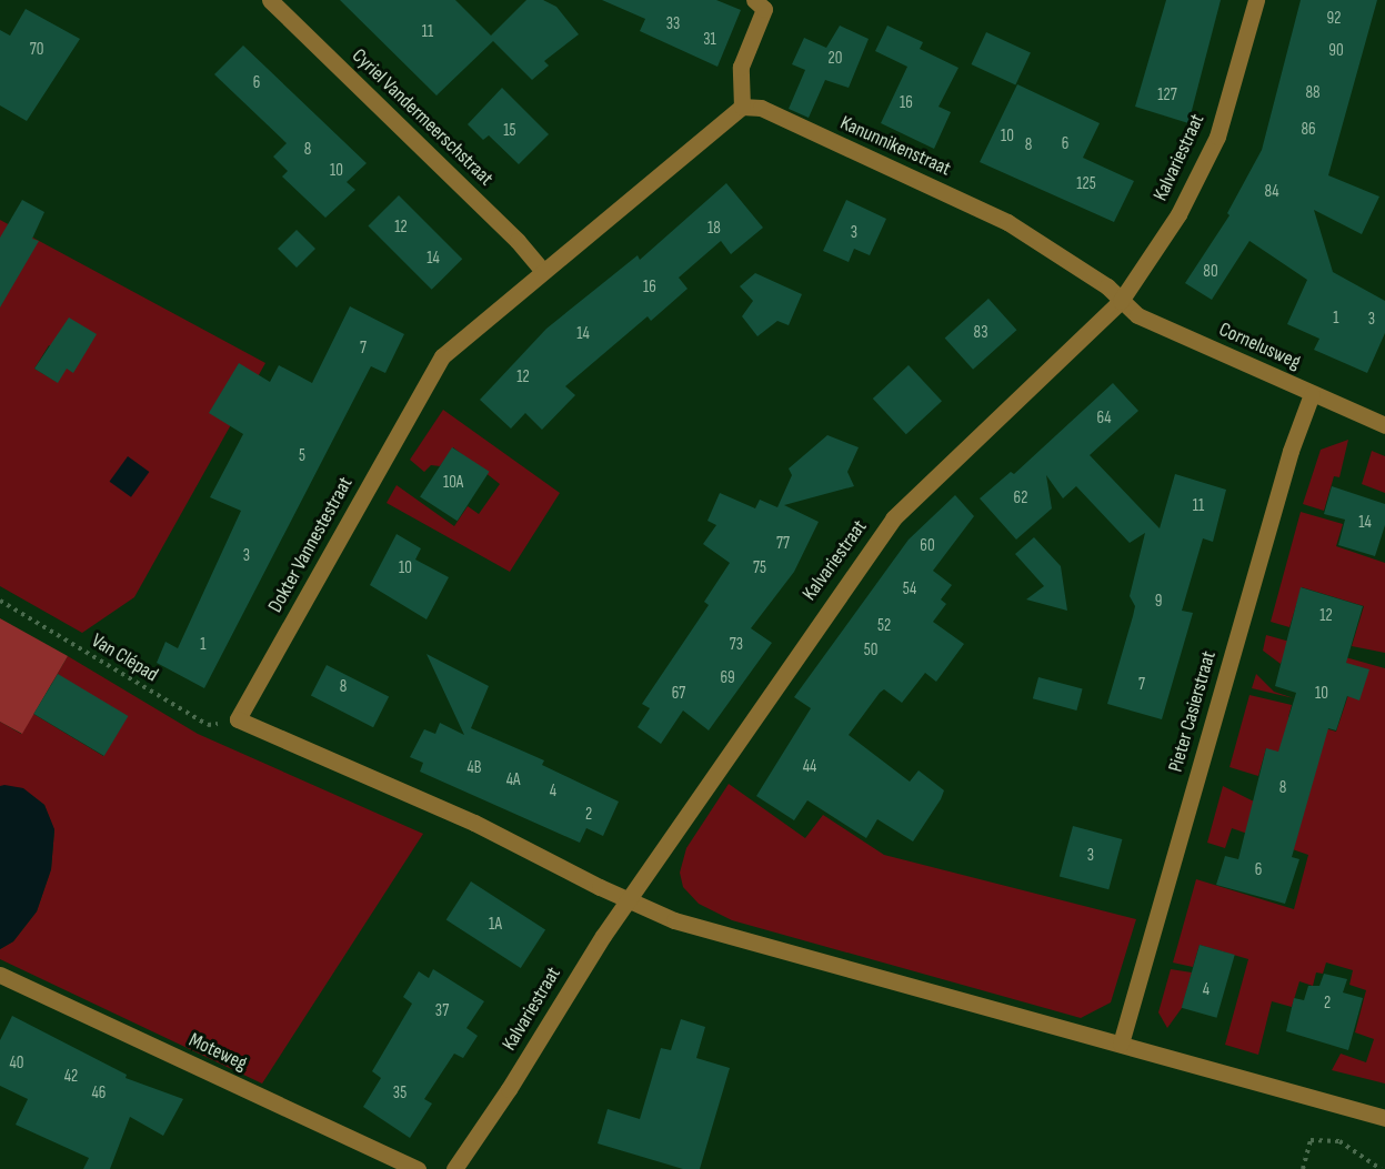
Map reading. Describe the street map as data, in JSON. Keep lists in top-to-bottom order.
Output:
{
  "streets": {
    "street": [
      "Cyriel Vandermeerschstraat",
      "Kanunnikenstraat",
      "Kalvariestraat",
      "Cornelusweg",
      "Dokter Vannestestraat",
      "Pieter Casierstraat",
      "Moteweg"
    ],
    "path": ["Van Clépad"]
  },
  "crossings": [
    ["Cyriel Vandermeerschstraat", "Dokter Vannestestraat"],
    ["Kanunnikenstraat", "Kalvariestraat"],
    ["Kanunnikenstraat", "Cornelusweg"],
    ["Kanunnikenstraat", "Dokter Vannestestraat"],
    ["Kalvariestraat", "Cornelusweg"],
    ["Cornelusweg", "Pieter Casierstraat"],
    ["Dokter Vannestestraat", "Van Clépad"]
  ],
  "house_numbers": [
    "92",
    "33",
    "11",
    "31",
    "70",
    "90",
    "20",
    "6",
    "88",
    "127",
    "16",
    "86",
    "15",
    "10",
    "6",
    "8",
    "8",
    "10",
    "125",
    "84",
    "12",
    "18",
    "3",
    "14",
    "80",
    "16",
    "1",
    "3",
    "83",
    "14",
    "7",
    "12",
    "64",
    "5",
    "10A",
    "62",
    "11",
    "14",
    "77",
    "60",
    "3",
    "10",
    "75",
    "54",
    "9",
    "12",
    "52",
    "1",
    "73",
    "50",
    "69",
    "7",
    "8",
    "67",
    "10",
    "44",
    "4B",
    "4A",
    "8",
    "4",
    "2",
    "3",
    "6",
    "1A",
    "4",
    "2",
    "37",
    "40",
    "42",
    "46",
    "35"
  ]
}
